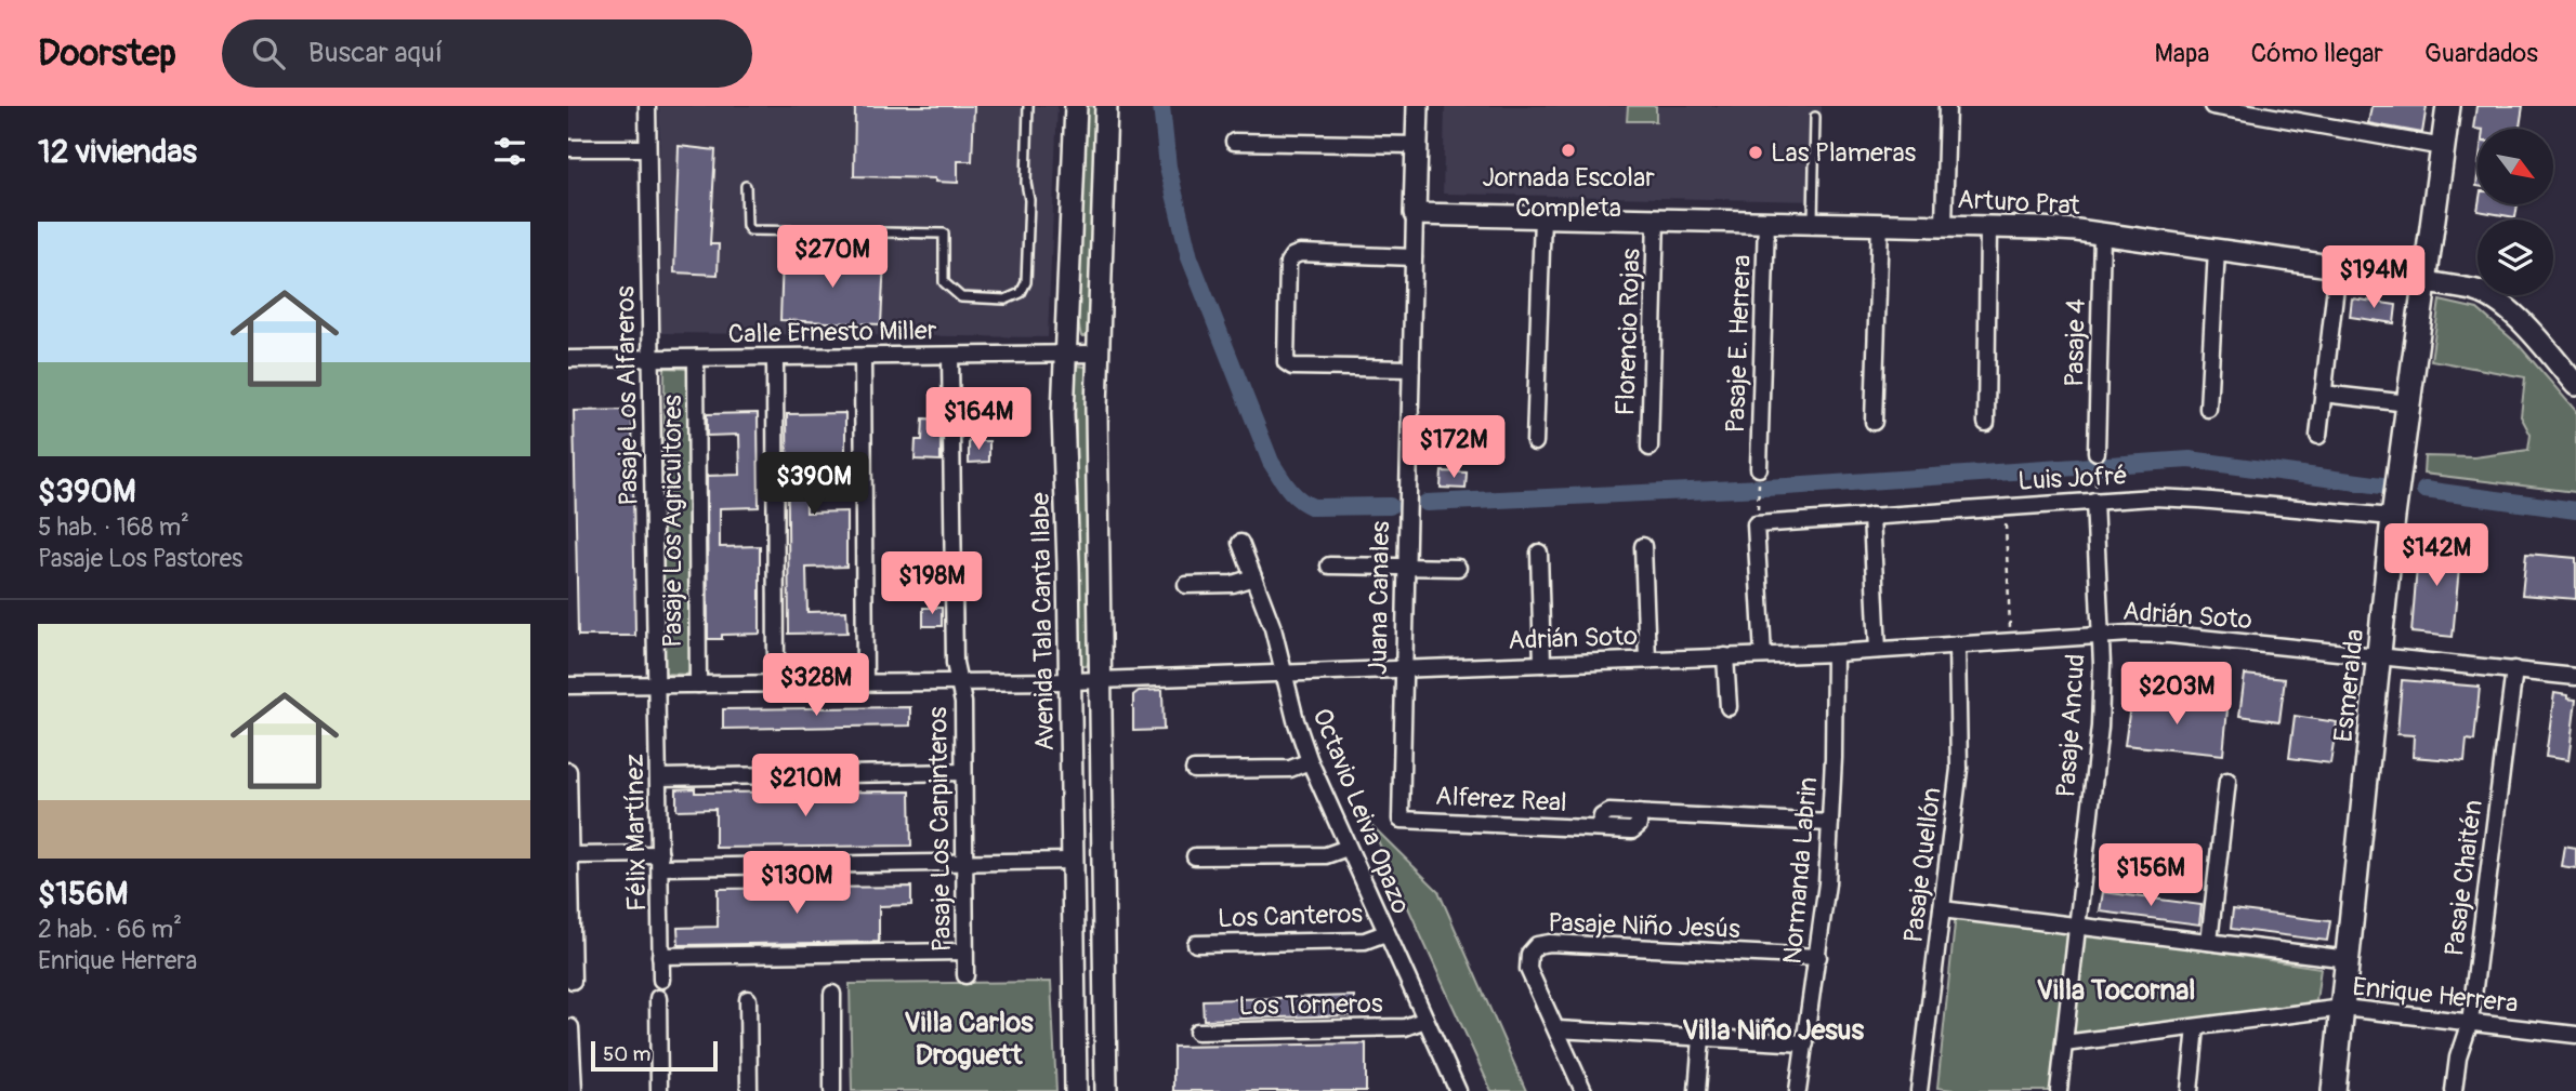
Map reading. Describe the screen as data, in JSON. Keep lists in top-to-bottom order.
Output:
{
  "streets": {
    "main road": ["Esmeralda"],
    "street": [
      "Arturo Prat",
      "Calle Ernesto Miller",
      "Florencio Rojas",
      "Pasaje 4",
      "Pasaje E. Herrera",
      "Pasaje Los Alfareros",
      "Luis Jofré",
      "Pasaje Los Agricultores",
      "Juana Canales",
      "Adrián Soto",
      "Avenida Tala Canta Ilabe",
      "Pasaje Ancud",
      "Alferez Real",
      "Octavio Leiva Opazo",
      "Pasaje Los Carpinteros",
      "Félix Martínez",
      "Pasaje Quellón",
      "Normanda Labrin",
      "Pasaje Chaitén",
      "Los Canteros",
      "Pasaje Niño Jesús",
      "Enrique Herrera",
      "Los Torneros"
    ]
  },
  "crossings": [
    ["Arturo Prat", "Florencio Rojas"],
    ["Arturo Prat", "Pasaje 4"],
    ["Arturo Prat", "Pasaje E. Herrera"],
    ["Arturo Prat", "Juana Canales"],
    ["Arturo Prat", "Esmeralda"],
    ["Calle Ernesto Miller", "Pasaje Los Alfareros"],
    ["Calle Ernesto Miller", "Pasaje Los Agricultores"],
    ["Calle Ernesto Miller", "Avenida Tala Canta Ilabe"],
    ["Calle Ernesto Miller", "Pasaje Los Carpinteros"],
    ["Pasaje Los Alfareros", "Adrián Soto"],
    ["Pasaje Los Alfareros", "Félix Martínez"],
    ["Luis Jofré", "Adrián Soto"],
    ["Luis Jofré", "Esmeralda"],
    ["Luis Jofré", "Pasaje Ancud"],
    ["Pasaje Los Agricultores", "Adrián Soto"],
    ["Juana Canales", "Adrián Soto"],
    ["Juana Canales", "Alferez Real"],
    ["Adrián Soto", "Avenida Tala Canta Ilabe"],
    ["Adrián Soto", "Esmeralda"],
    ["Adrián Soto", "Pasaje Ancud"],
    ["Adrián Soto", "Octavio Leiva Opazo"],
    ["Adrián Soto", "Pasaje Los Carpinteros"],
    ["Adrián Soto", "Félix Martínez"],
    ["Adrián Soto", "Pasaje Quellón"],
    ["Adrián Soto", "Normanda Labrin"],
    ["Adrián Soto", "Pasaje Chaitén"],
    ["Esmeralda", "Enrique Herrera"],
    ["Pasaje Ancud", "Enrique Herrera"],
    ["Alferez Real", "Normanda Labrin"],
    ["Octavio Leiva Opazo", "Los Canteros"],
    ["Octavio Leiva Opazo", "Los Torneros"],
    ["Pasaje Quellón", "Enrique Herrera"],
    ["Normanda Labrin", "Pasaje Niño Jesús"],
    ["Pasaje Chaitén", "Enrique Herrera"]
  ],
  "districts": ["Villa Tocornal", "Villa Carlos Droguett", "Villa Niño Jesus"],
  "places": ["Jornada Escolar Completa", "Las Plameras"],
  "scale_bar": "50 m",
  "north": "bottom right",
  "page": {
    "header": "Doorstep",
    "search": "Buscar aquí",
    "nav": ["Mapa", "Cómo llegar", "Guardados"],
    "heading": "12 viviendas",
    "list": [
      {
        "name": "$390M",
        "note": "5 hab. · 168 m² · Pasaje Los Pastores"
      },
      {
        "name": "$156M",
        "note": "2 hab. · 66 m² · Enrique Herrera"
      }
    ],
    "price": [
      "$270M",
      "$194M",
      "$164M",
      "$172M",
      "$390M",
      "$142M",
      "$198M",
      "$328M",
      "$203M",
      "$210M",
      "$156M",
      "$130M"
    ],
    "scale": "50 m"
  }
}
